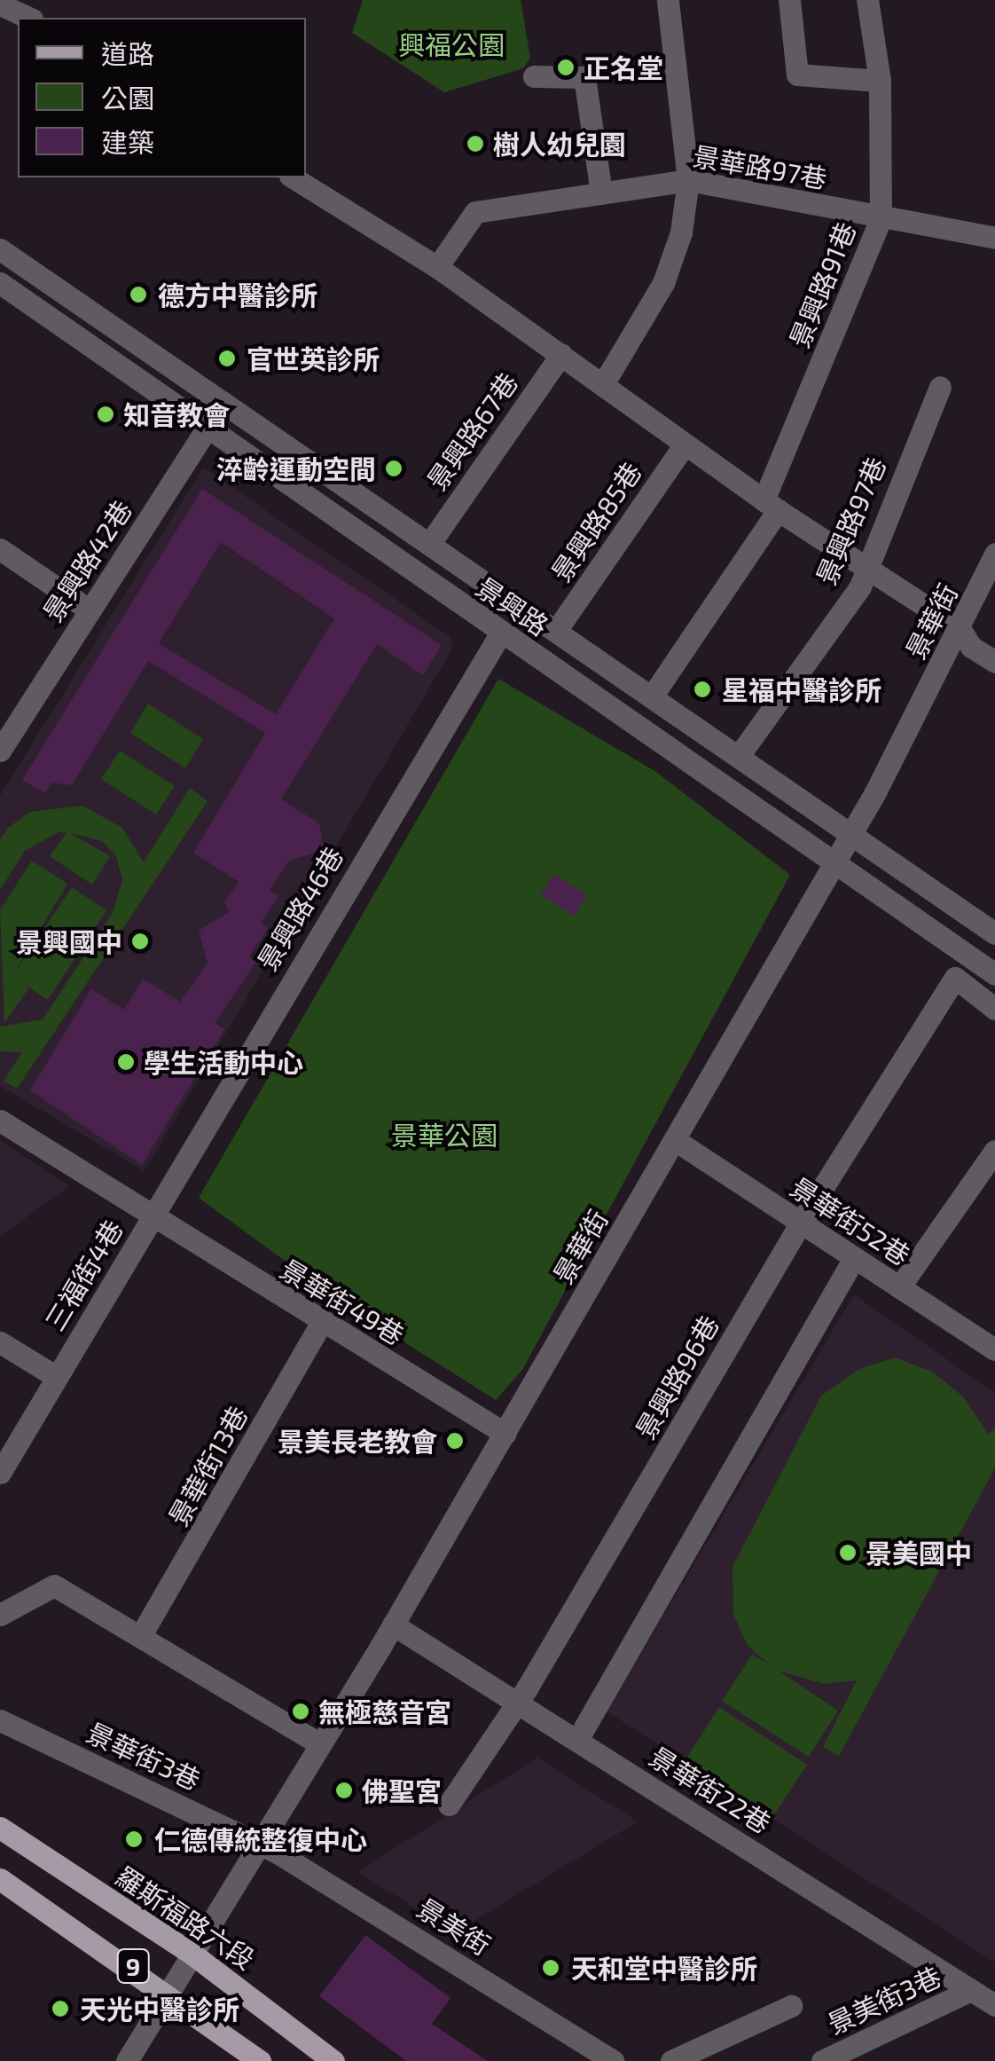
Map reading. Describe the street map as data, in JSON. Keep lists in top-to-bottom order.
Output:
{
  "streets": {
    "main road": ["羅斯福路六段", "9"],
    "street": [
      "景華路97巷",
      "景興路91巷",
      "景興路67巷",
      "景興路97巷",
      "景興路85巷",
      "景興路42巷",
      "景興路",
      "景華街",
      "景興路46巷",
      "景華街52巷",
      "三福街4巷",
      "景華街49巷",
      "景興路96巷",
      "景華街13巷",
      "景華街3巷",
      "景華街22巷",
      "景美街",
      "景美街3巷"
    ]
  },
  "crossings": [
    ["景華路97巷", "景興路91巷"],
    ["景興路91巷", "景興路"],
    ["景興路67巷", "景興路"],
    ["景興路97巷", "景興路"],
    ["景興路85巷", "景興路"],
    ["景興路42巷", "景興路"],
    ["景興路", "景華街"],
    ["景興路", "景興路46巷"],
    ["景華街", "景華街52巷"],
    ["景華街", "景華街49巷"],
    ["景華街", "景華街3巷"],
    ["景華街", "景華街22巷"],
    ["景華街", "羅斯福路六段"],
    ["景華街", "景美街"],
    ["景華街", "9"],
    ["景興路46巷", "三福街4巷"],
    ["景興路46巷", "景華街49巷"],
    ["景華街52巷", "景興路96巷"],
    ["三福街4巷", "景華街49巷"],
    ["景華街49巷", "景華街13巷"],
    ["景興路96巷", "景華街22巷"],
    ["景華街3巷", "景美街"],
    ["景華街22巷", "景美街3巷"]
  ],
  "parks": ["興福公園", "景華公園"],
  "places": [
    "正名堂",
    "樹人幼兒園",
    "德方中醫診所",
    "官世英診所",
    "知音教會",
    "淬齡運動空間",
    "星福中醫診所",
    "景興國中",
    "學生活動中心",
    "景美長老教會",
    "景美國中",
    "無極慈音宮",
    "佛聖宮",
    "仁德傳統整復中心",
    "天和堂中醫診所",
    "天光中醫診所"
  ],
  "legend": ["道路", "公園", "建築"]
}
